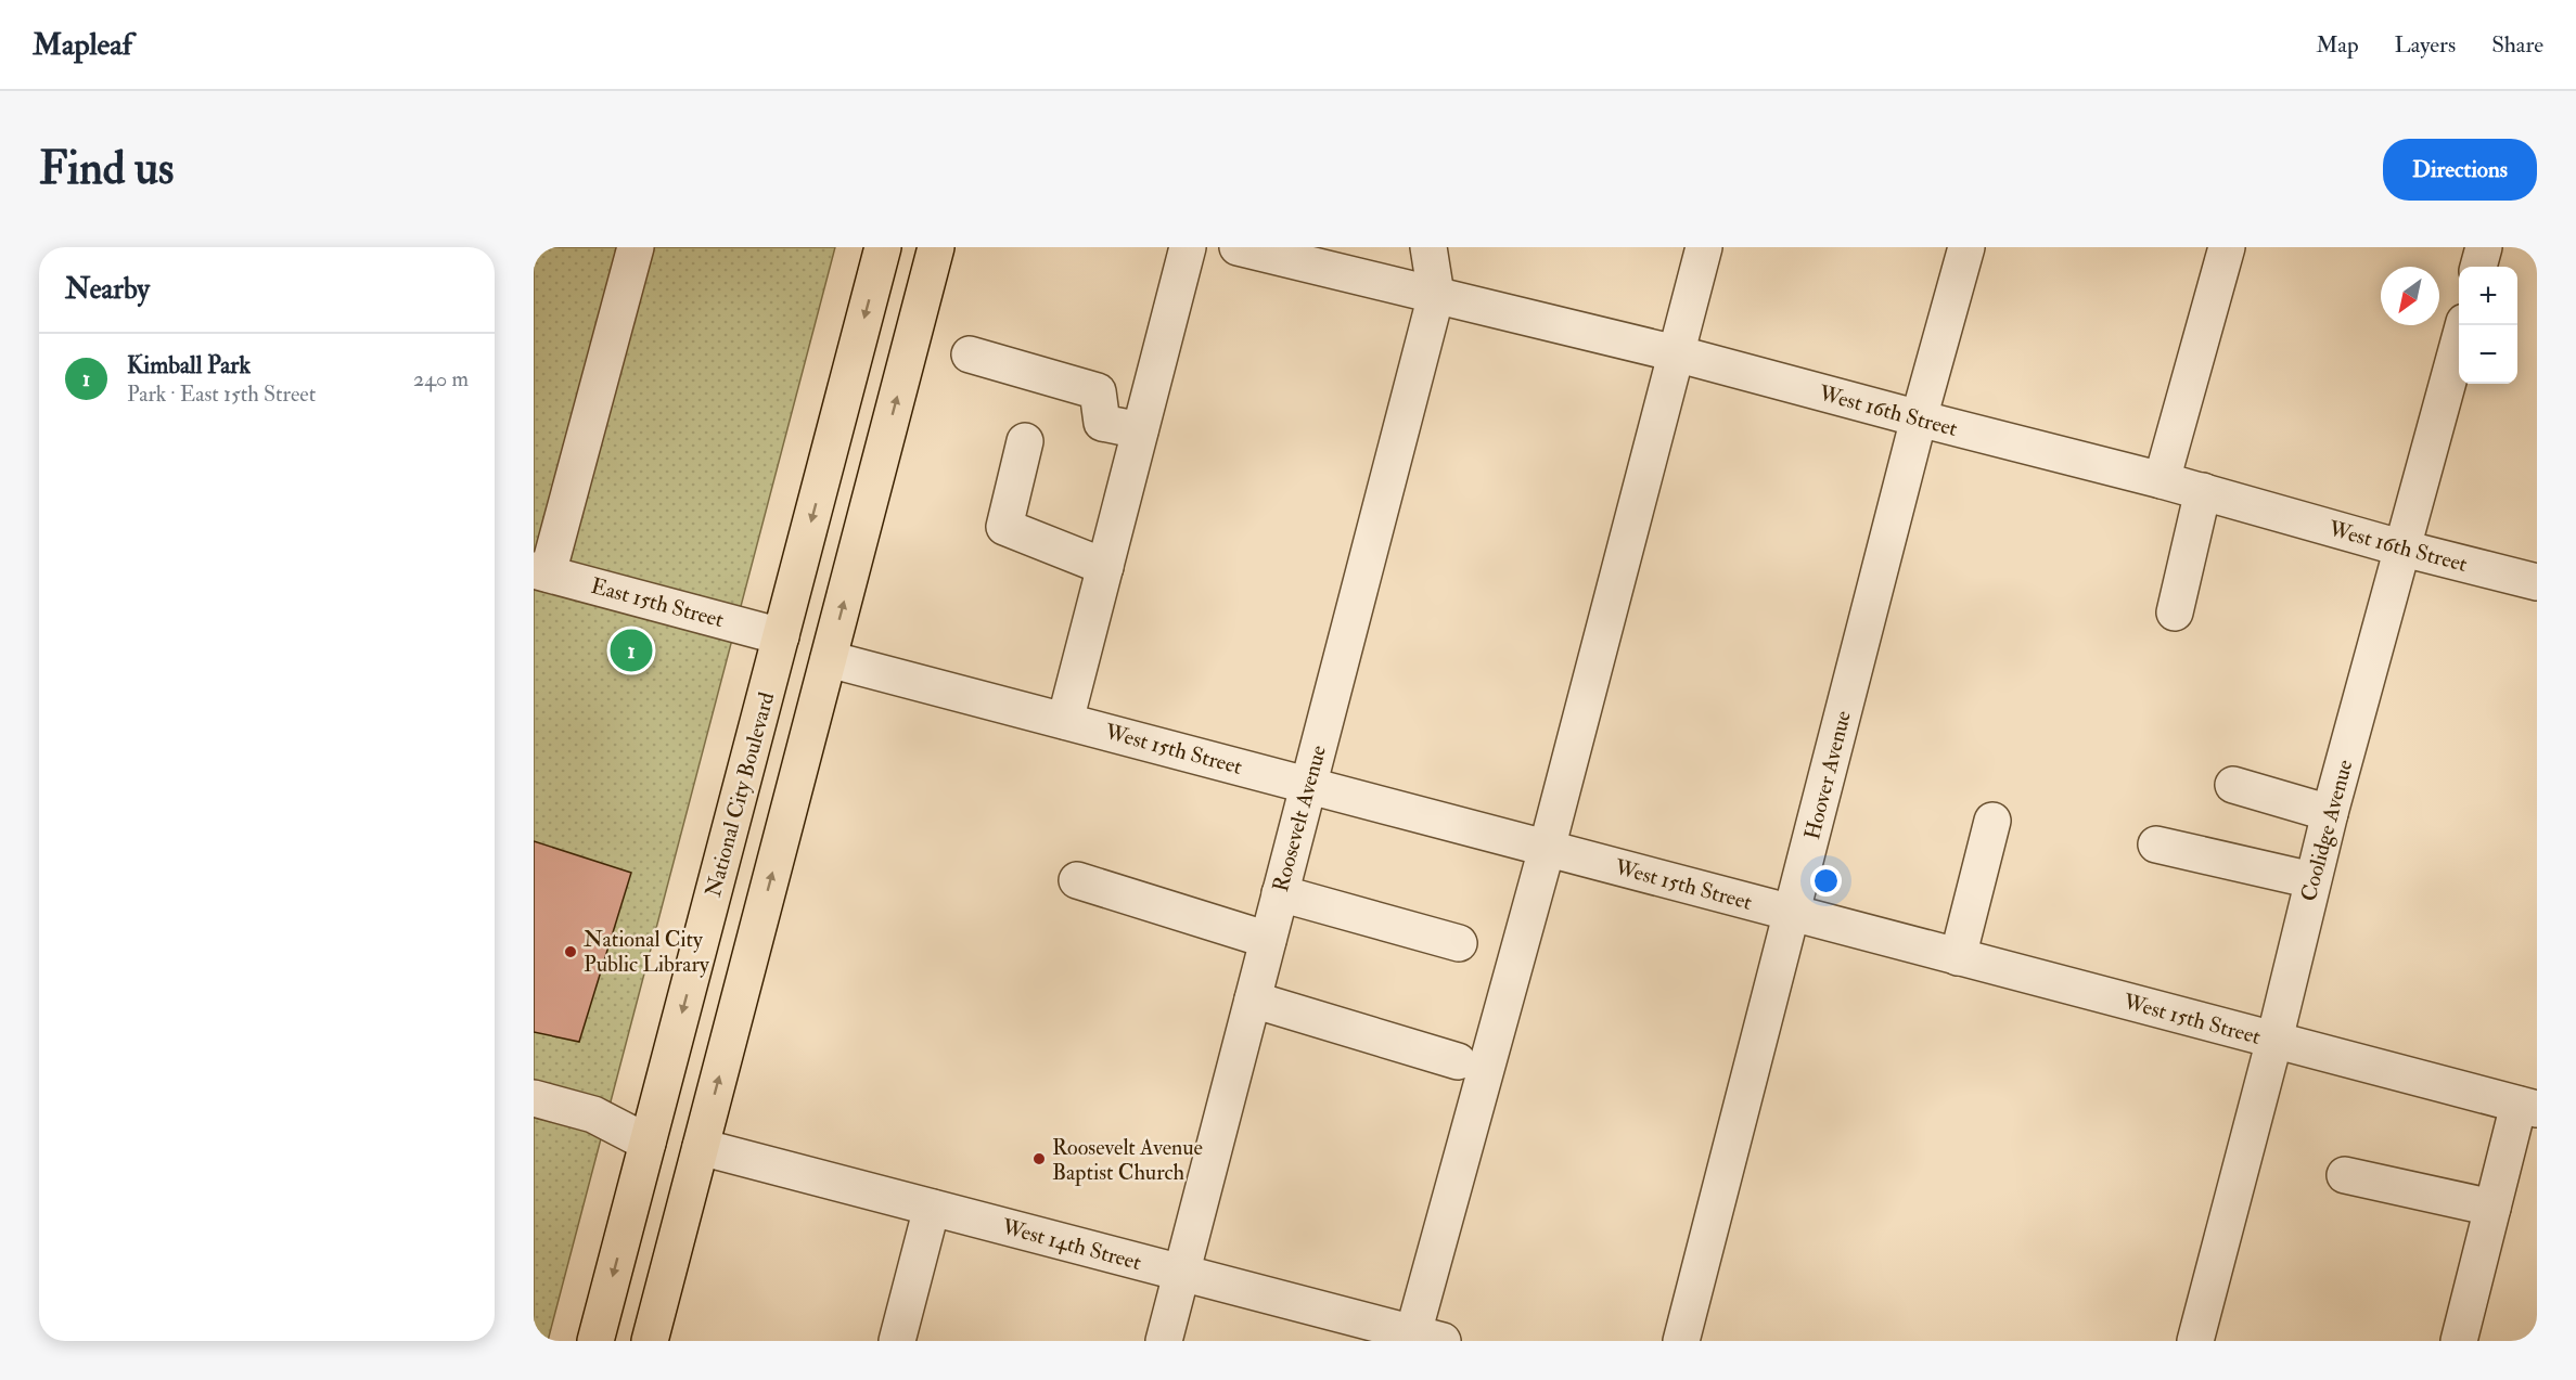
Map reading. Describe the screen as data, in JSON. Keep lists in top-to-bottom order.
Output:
{
  "streets": {
    "main road": ["National City Boulevard"],
    "street": [
      "West 16th Street",
      "East 15th Street",
      "West 15th Street",
      "Hoover Avenue",
      "Roosevelt Avenue",
      "Coolidge Avenue",
      "West 14th Street"
    ]
  },
  "crossings": [
    ["West 16th Street", "Hoover Avenue"],
    ["West 16th Street", "Roosevelt Avenue"],
    ["West 16th Street", "Coolidge Avenue"],
    ["East 15th Street", "National City Boulevard"],
    ["West 15th Street", "Hoover Avenue"],
    ["West 15th Street", "Roosevelt Avenue"],
    ["West 15th Street", "Coolidge Avenue"],
    ["Roosevelt Avenue", "West 14th Street"]
  ],
  "places": ["National City Public Library", "Roosevelt Avenue Baptist Church"],
  "north": "bottom left",
  "page": {
    "header": "Mapleaf",
    "nav": ["Map", "Layers", "Share"],
    "buttons": "Directions",
    "title": "Find us",
    "heading": "Nearby",
    "map_buttons": ["+", "−"],
    "list": [
      {
        "mark": "1",
        "name": "Kimball Park",
        "note": "Park · East 15th Street",
        "value": "240 m"
      }
    ],
    "pins": "1"
  }
}
